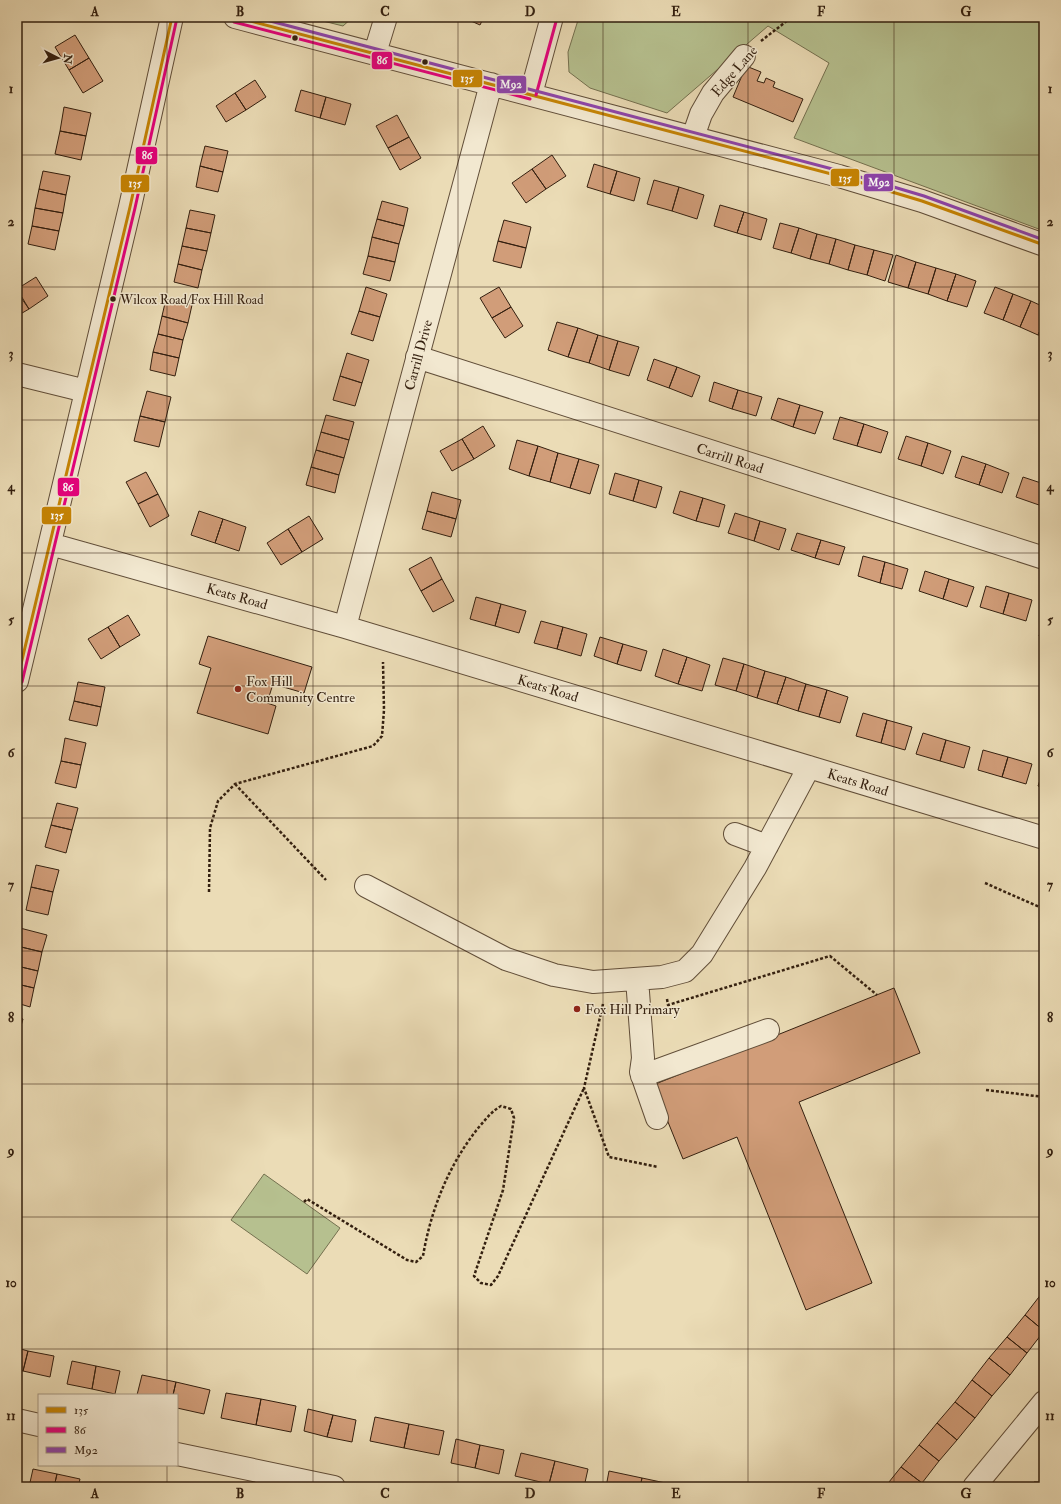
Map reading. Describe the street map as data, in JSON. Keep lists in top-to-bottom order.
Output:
{
  "streets": {
    "street": [
      "Edge Lane",
      "Carrill Drive",
      "Carrill Road",
      "Keats Road"
    ]
  },
  "crossings": [
    ["Carrill Drive", "Carrill Road"],
    ["Carrill Drive", "Keats Road"]
  ],
  "places": ["Wilcox Road/Fox Hill Road", "Fox Hill Community Centre", "Fox Hill Primary"],
  "lines": ["transit line 135", "transit line M92", "transit line 86"],
  "legend": ["135", "86", "M92"],
  "north": "right",
  "grid": {
    "columns": [
      "A",
      "B",
      "C",
      "D",
      "E",
      "F",
      "G"
    ],
    "rows": [
      "1",
      "2",
      "3",
      "4",
      "5",
      "6",
      "7",
      "8",
      "9",
      "10",
      "11"
    ]
  }
}
